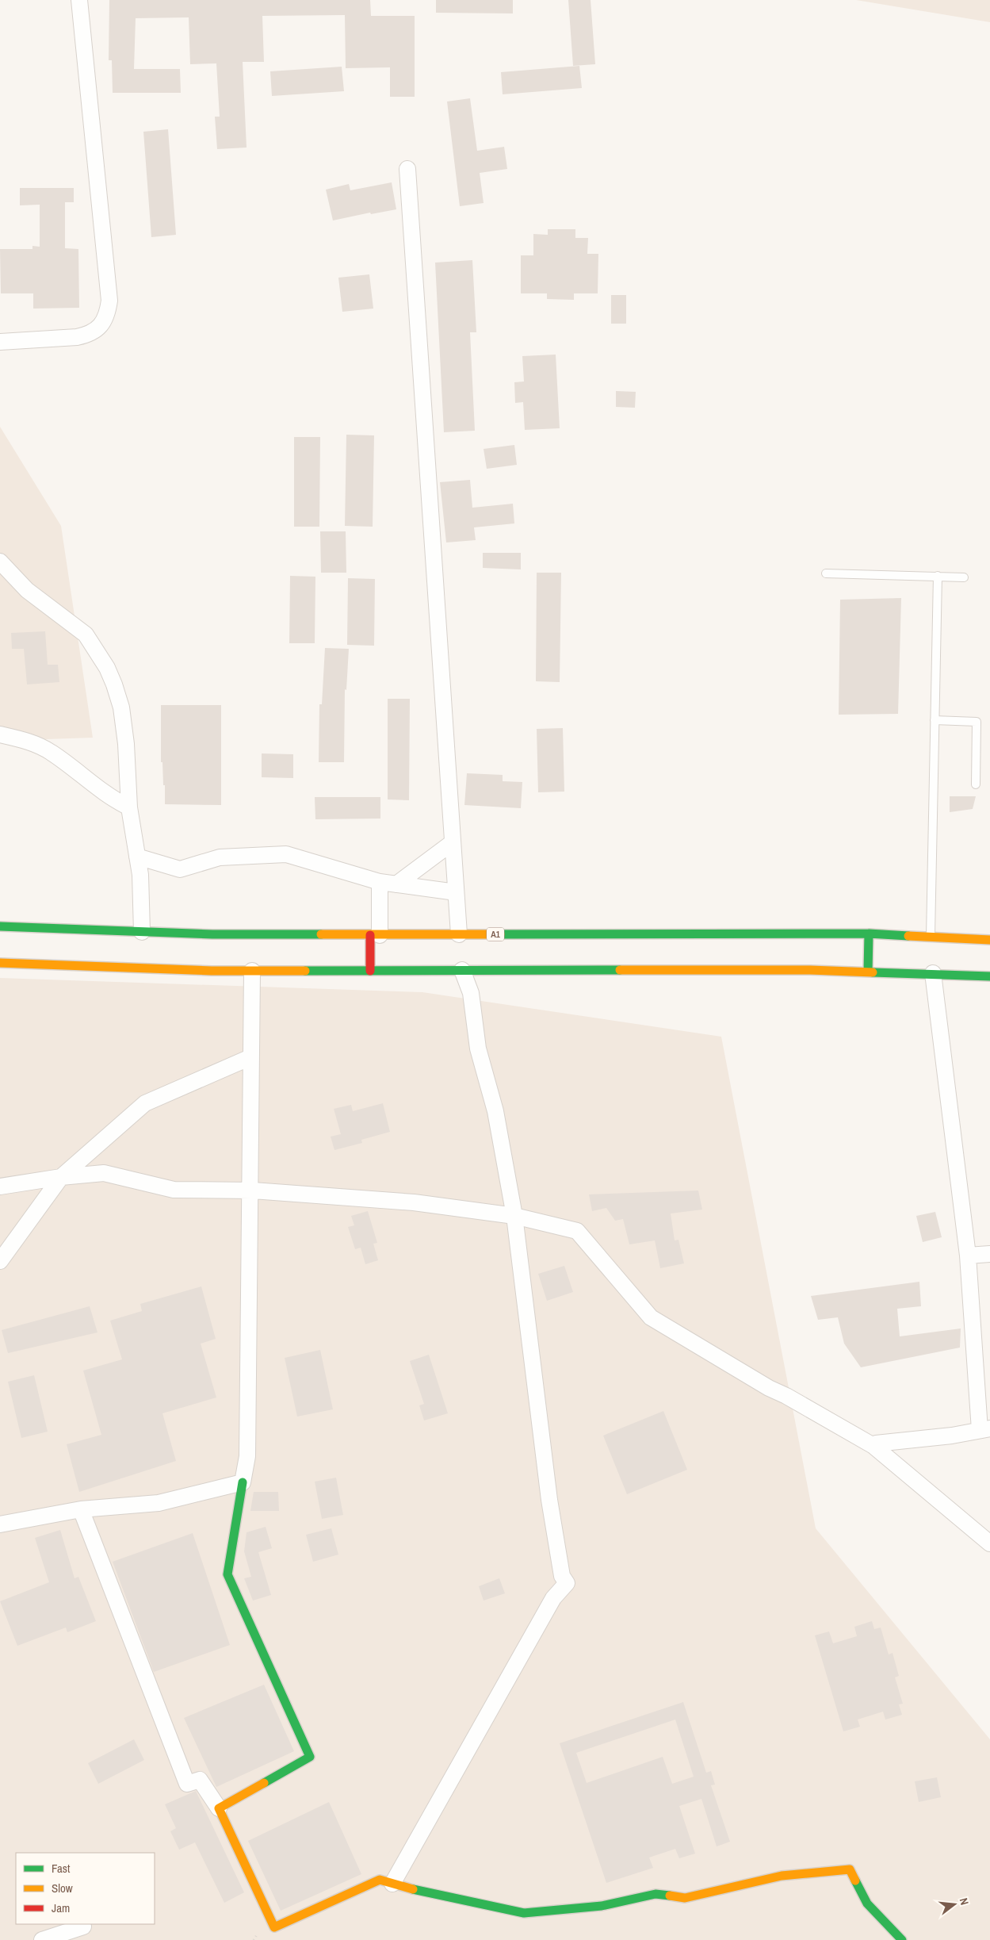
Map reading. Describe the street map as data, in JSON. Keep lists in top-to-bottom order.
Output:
{
  "streets": {
    "main road": ["A1"]
  },
  "legend": ["Fast", "Slow", "Jam"],
  "north": "right"
}
